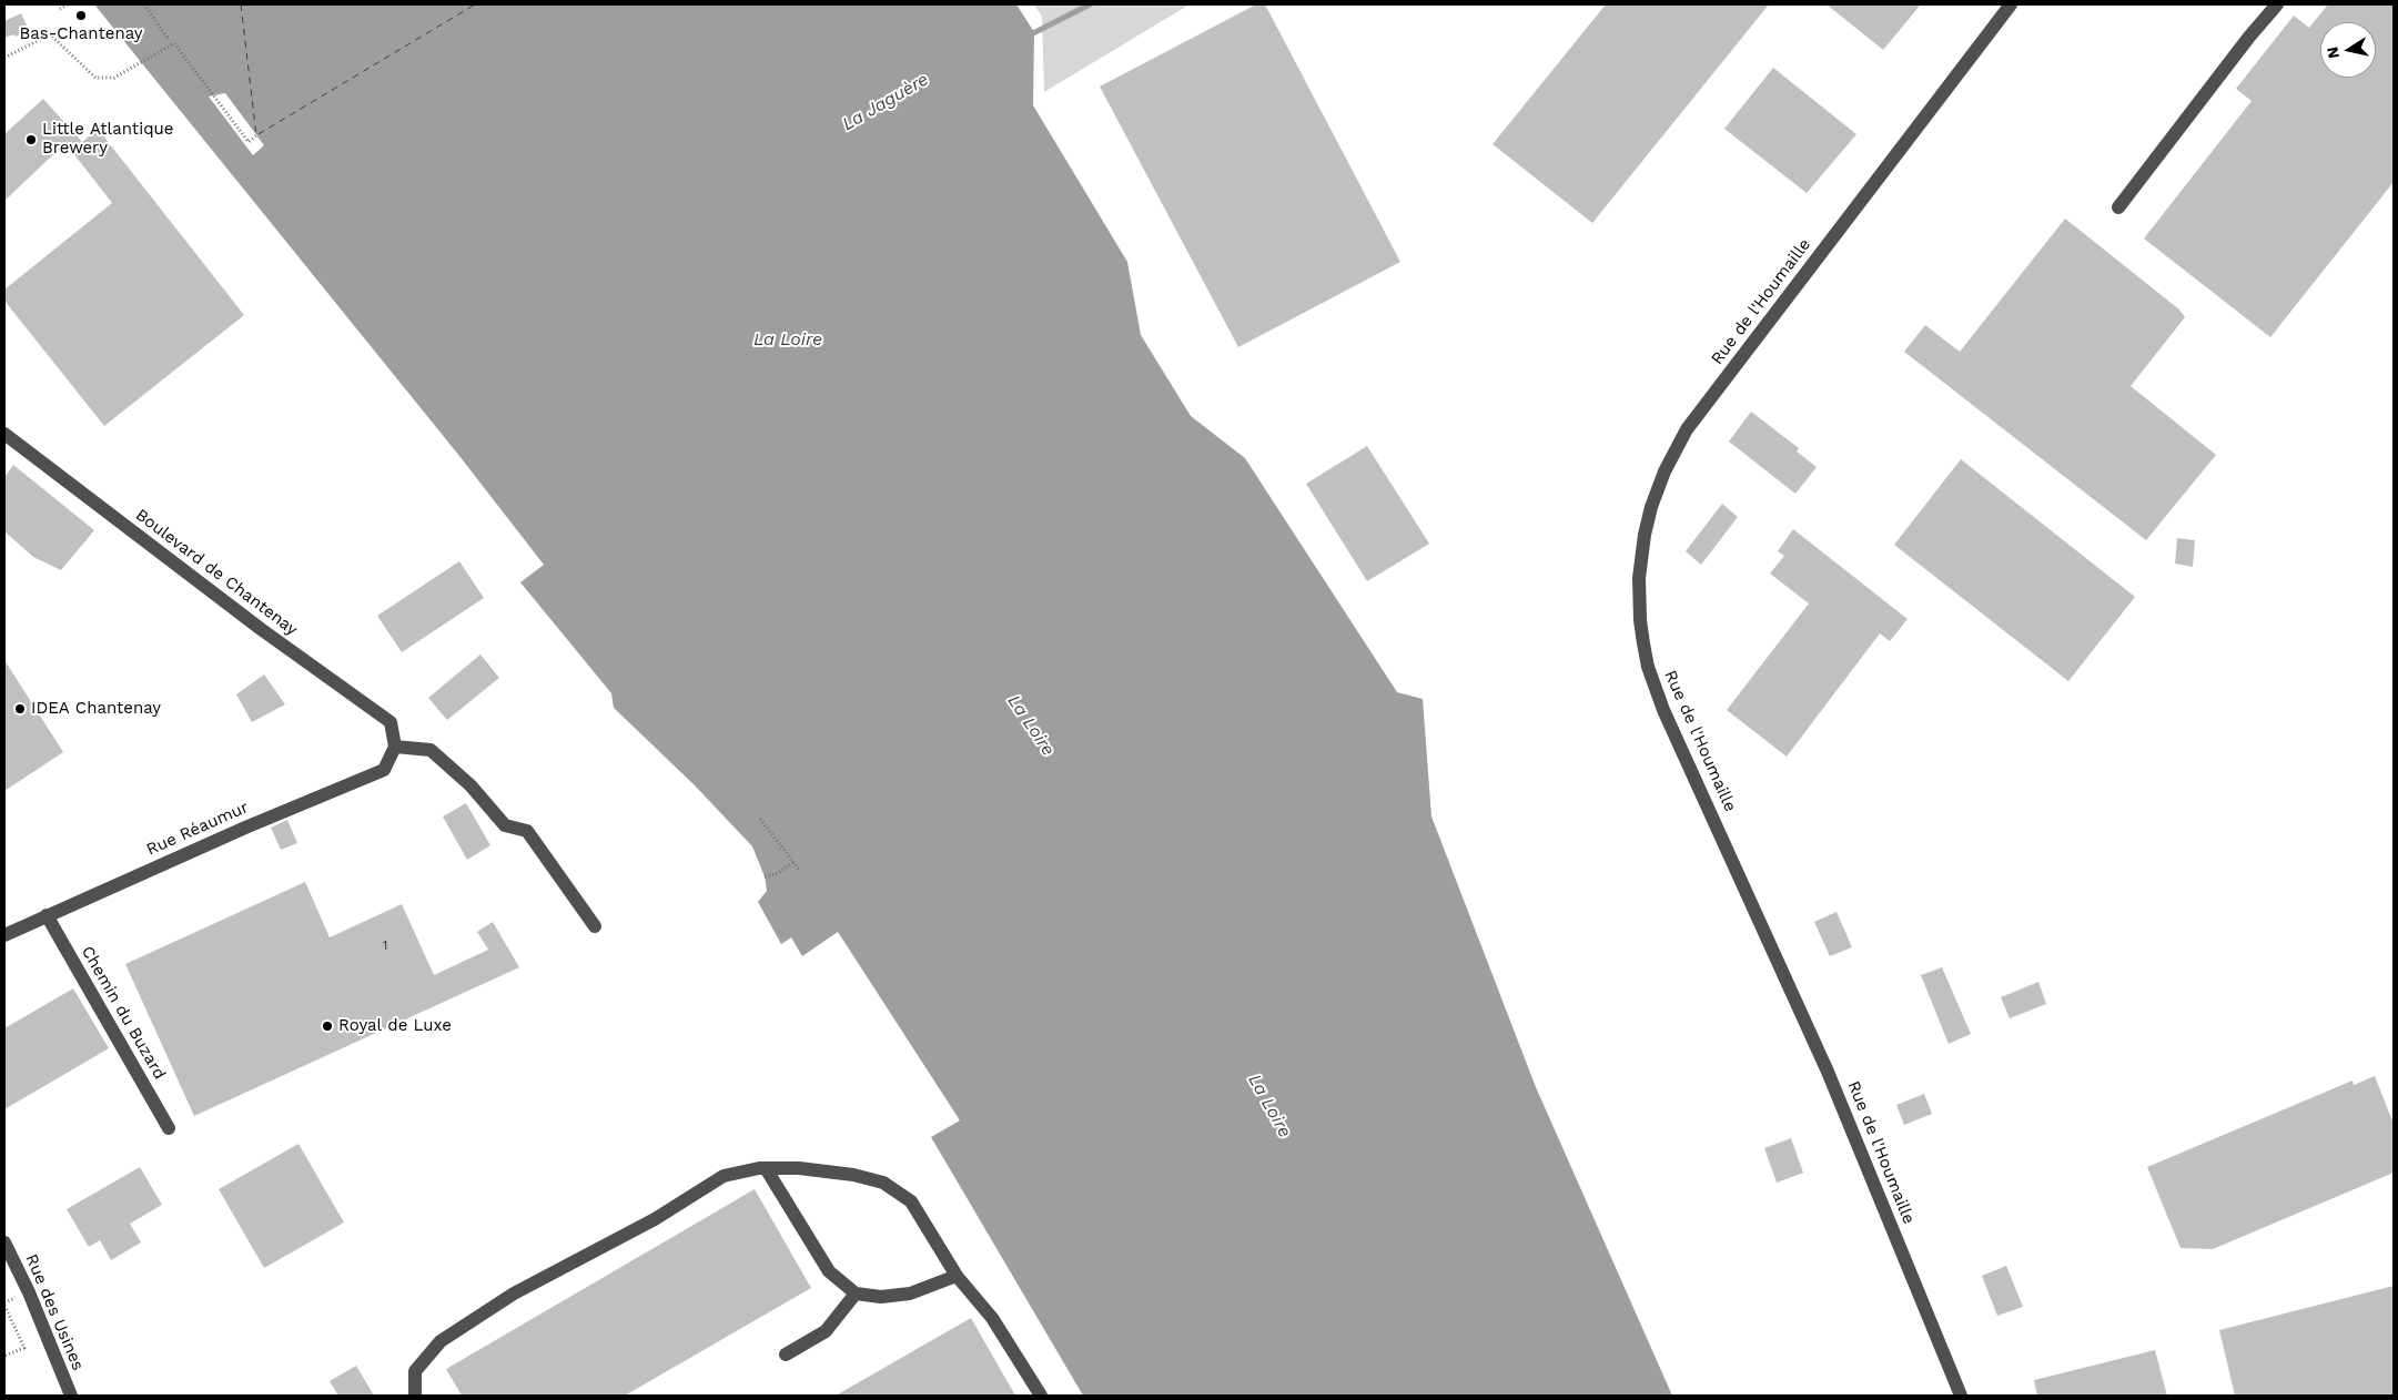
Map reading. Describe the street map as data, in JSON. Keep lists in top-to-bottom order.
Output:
{
  "streets": {
    "street": [
      "Rue de l'Houmaille",
      "Boulevard de Chantenay",
      "Rue Réaumur",
      "Chemin du Buzard",
      "Rue des Usines"
    ]
  },
  "crossings": [
    ["Boulevard de Chantenay", "Rue Réaumur"],
    ["Rue Réaumur", "Chemin du Buzard"]
  ],
  "water": ["La Jaguère", "La Loire"],
  "places": [
    "Bas-Chantenay",
    "Little Atlantique Brewery",
    "IDEA Chantenay",
    "Royal de Luxe"
  ],
  "house_numbers": ["1"],
  "north": "left"
}
